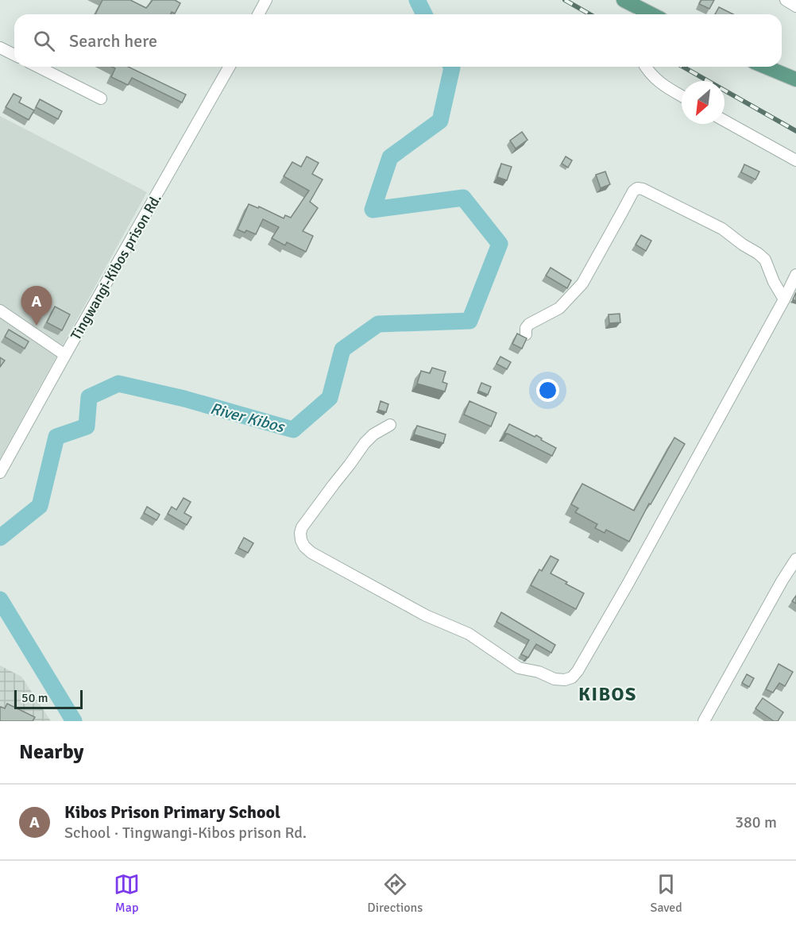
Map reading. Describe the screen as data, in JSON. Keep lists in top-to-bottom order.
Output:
{
  "streets": {
    "street": ["Tingwangi-Kibos prison Rd."]
  },
  "districts": ["KIBOS"],
  "water": ["River Kibos"],
  "scale_bar": "50 m",
  "north": "bottom left",
  "page": {
    "search": "Search here",
    "pins": "A",
    "scale": "50 m",
    "heading": "Nearby",
    "list": [
      {
        "mark": "A",
        "name": "Kibos Prison Primary School",
        "note": "School · Tingwangi-Kibos prison Rd.",
        "value": "380 m"
      }
    ],
    "nav": ["Map", "Directions", "Saved"]
  }
}
